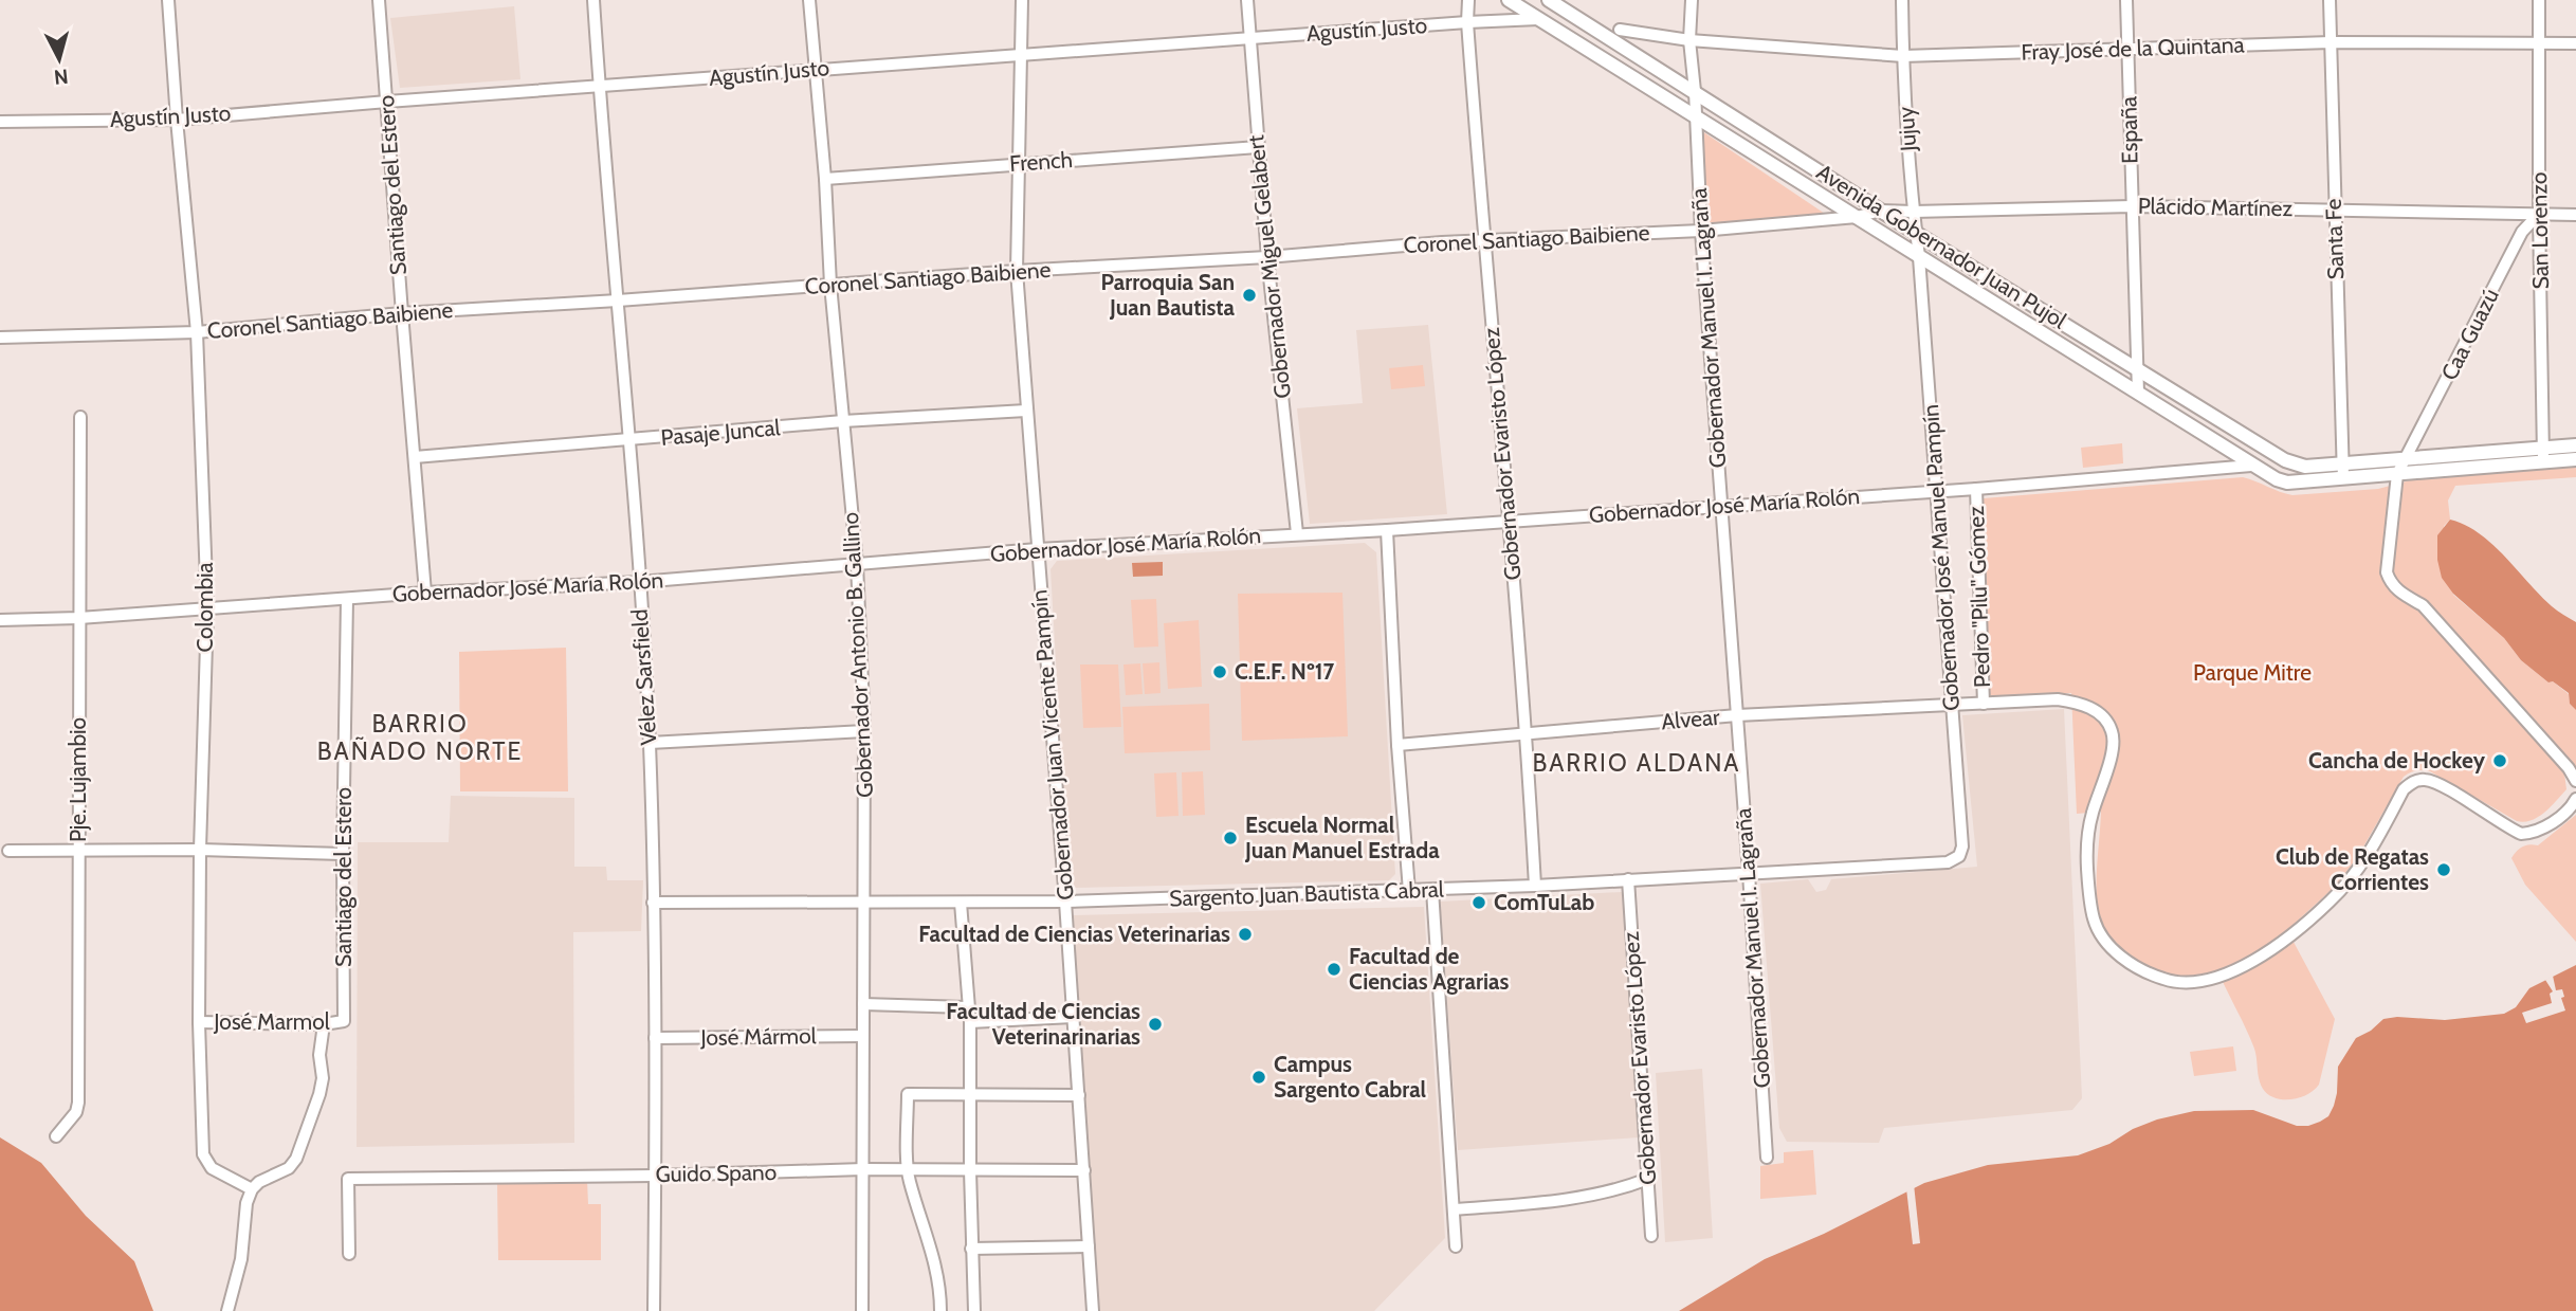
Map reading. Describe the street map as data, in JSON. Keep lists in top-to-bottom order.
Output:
{
  "streets": {
    "main road": ["Avenida Gobernador Juan Pujol"],
    "street": [
      "Agustín Justo",
      "Fray José de la Quintana",
      "Jujuy",
      "España",
      "French",
      "Santiago del Estero",
      "Plácido Martínez",
      "San Lorenzo",
      "Coronel Santiago Baibiene",
      "Santa Fe",
      "Gobernador Miguel Gelabert",
      "Gobernador Manuel I. Lagraña",
      "Caa Guazú",
      "Pasaje Juncal",
      "Gobernador Evaristo López",
      "Gobernador José María Rolón",
      "Gobernador José Manuel Pampín",
      "Pedro \"Pilu\" Gómez",
      "Colombia",
      "Gobernador Antonio B. Gallino",
      "Vélez Sarsfield",
      "Alvear",
      "Gobernador Juan Vicente Pampín",
      "Pje. Lujambio",
      "Sargento Juan Bautista Cabral",
      "José Marmol",
      "José Mármol",
      "Guido Spano"
    ]
  },
  "crossings": [
    ["Agustín Justo", "Santiago del Estero"],
    ["Agustín Justo", "Avenida Gobernador Juan Pujol"],
    ["Agustín Justo", "Gobernador Miguel Gelabert"],
    ["Agustín Justo", "Gobernador Evaristo López"],
    ["Agustín Justo", "Colombia"],
    ["Agustín Justo", "Gobernador Antonio B. Gallino"],
    ["Agustín Justo", "Vélez Sarsfield"],
    ["Agustín Justo", "Gobernador Juan Vicente Pampín"],
    ["Fray José de la Quintana", "Jujuy"],
    ["Fray José de la Quintana", "España"],
    ["Fray José de la Quintana", "San Lorenzo"],
    ["Fray José de la Quintana", "Santa Fe"],
    ["Fray José de la Quintana", "Gobernador Manuel I. Lagraña"],
    ["Jujuy", "Plácido Martínez"],
    ["Jujuy", "Avenida Gobernador Juan Pujol"],
    ["Jujuy", "Gobernador José Manuel Pampín"],
    ["España", "Plácido Martínez"],
    ["España", "Avenida Gobernador Juan Pujol"],
    ["French", "Gobernador Miguel Gelabert"],
    ["French", "Gobernador Antonio B. Gallino"],
    ["French", "Gobernador Juan Vicente Pampín"],
    ["Santiago del Estero", "Coronel Santiago Baibiene"],
    ["Santiago del Estero", "Pasaje Juncal"],
    ["Santiago del Estero", "Gobernador José María Rolón"],
    ["Santiago del Estero", "José Marmol"],
    ["Plácido Martínez", "San Lorenzo"],
    ["Plácido Martínez", "Coronel Santiago Baibiene"],
    ["Plácido Martínez", "Santa Fe"],
    ["Plácido Martínez", "Avenida Gobernador Juan Pujol"],
    ["Plácido Martínez", "Caa Guazú"],
    ["San Lorenzo", "Avenida Gobernador Juan Pujol"],
    ["San Lorenzo", "Caa Guazú"],
    ["Coronel Santiago Baibiene", "Avenida Gobernador Juan Pujol"],
    ["Coronel Santiago Baibiene", "Gobernador Miguel Gelabert"],
    ["Coronel Santiago Baibiene", "Gobernador Manuel I. Lagraña"],
    ["Coronel Santiago Baibiene", "Gobernador Evaristo López"],
    ["Coronel Santiago Baibiene", "Colombia"],
    ["Coronel Santiago Baibiene", "Gobernador Antonio B. Gallino"],
    ["Coronel Santiago Baibiene", "Vélez Sarsfield"],
    ["Coronel Santiago Baibiene", "Gobernador Juan Vicente Pampín"],
    ["Santa Fe", "Avenida Gobernador Juan Pujol"],
    ["Avenida Gobernador Juan Pujol", "Gobernador Manuel I. Lagraña"],
    ["Avenida Gobernador Juan Pujol", "Caa Guazú"],
    ["Avenida Gobernador Juan Pujol", "Gobernador José María Rolón"],
    ["Avenida Gobernador Juan Pujol", "Gobernador José Manuel Pampín"],
    ["Gobernador Miguel Gelabert", "Gobernador José María Rolón"],
    ["Gobernador Manuel I. Lagraña", "Gobernador José María Rolón"],
    ["Gobernador Manuel I. Lagraña", "Alvear"],
    ["Gobernador Manuel I. Lagraña", "Sargento Juan Bautista Cabral"],
    ["Pasaje Juncal", "Gobernador Antonio B. Gallino"],
    ["Pasaje Juncal", "Vélez Sarsfield"],
    ["Pasaje Juncal", "Gobernador Juan Vicente Pampín"],
    ["Gobernador Evaristo López", "Gobernador José María Rolón"],
    ["Gobernador Evaristo López", "Alvear"],
    ["Gobernador Evaristo López", "Sargento Juan Bautista Cabral"],
    ["Gobernador José María Rolón", "Gobernador José Manuel Pampín"],
    ["Gobernador José María Rolón", "Pedro \"Pilu\" Gómez"],
    ["Gobernador José María Rolón", "Colombia"],
    ["Gobernador José María Rolón", "Gobernador Antonio B. Gallino"],
    ["Gobernador José María Rolón", "Vélez Sarsfield"],
    ["Gobernador José María Rolón", "Gobernador Juan Vicente Pampín"],
    ["Gobernador José María Rolón", "Pje. Lujambio"],
    ["Gobernador José Manuel Pampín", "Alvear"],
    ["Gobernador José Manuel Pampín", "Sargento Juan Bautista Cabral"],
    ["Pedro \"Pilu\" Gómez", "Alvear"],
    ["Colombia", "José Marmol"],
    ["Gobernador Antonio B. Gallino", "Sargento Juan Bautista Cabral"],
    ["Gobernador Antonio B. Gallino", "José Mármol"],
    ["Gobernador Antonio B. Gallino", "Guido Spano"],
    ["Vélez Sarsfield", "Sargento Juan Bautista Cabral"],
    ["Vélez Sarsfield", "José Mármol"],
    ["Vélez Sarsfield", "Guido Spano"],
    ["Gobernador Juan Vicente Pampín", "Sargento Juan Bautista Cabral"],
    ["Gobernador Juan Vicente Pampín", "Guido Spano"]
  ],
  "districts": ["BARRIO BAÑADO NORTE", "BARRIO ALDANA"],
  "parks": ["Parque Mitre"],
  "places": [
    "Parroquia San Juan Bautista",
    "C.E.F. Nº17",
    "Cancha de Hockey",
    "Escuela Normal Juan Manuel Estrada",
    "Club de Regatas Corrientes",
    "ComTuLab",
    "Facultad de Ciencias Veterinarias",
    "Facultad de Ciencias Agrarias",
    "Facultad de Ciencias Veterinarinarias",
    "Campus Sargento Cabral"
  ],
  "north": "bottom"
}
